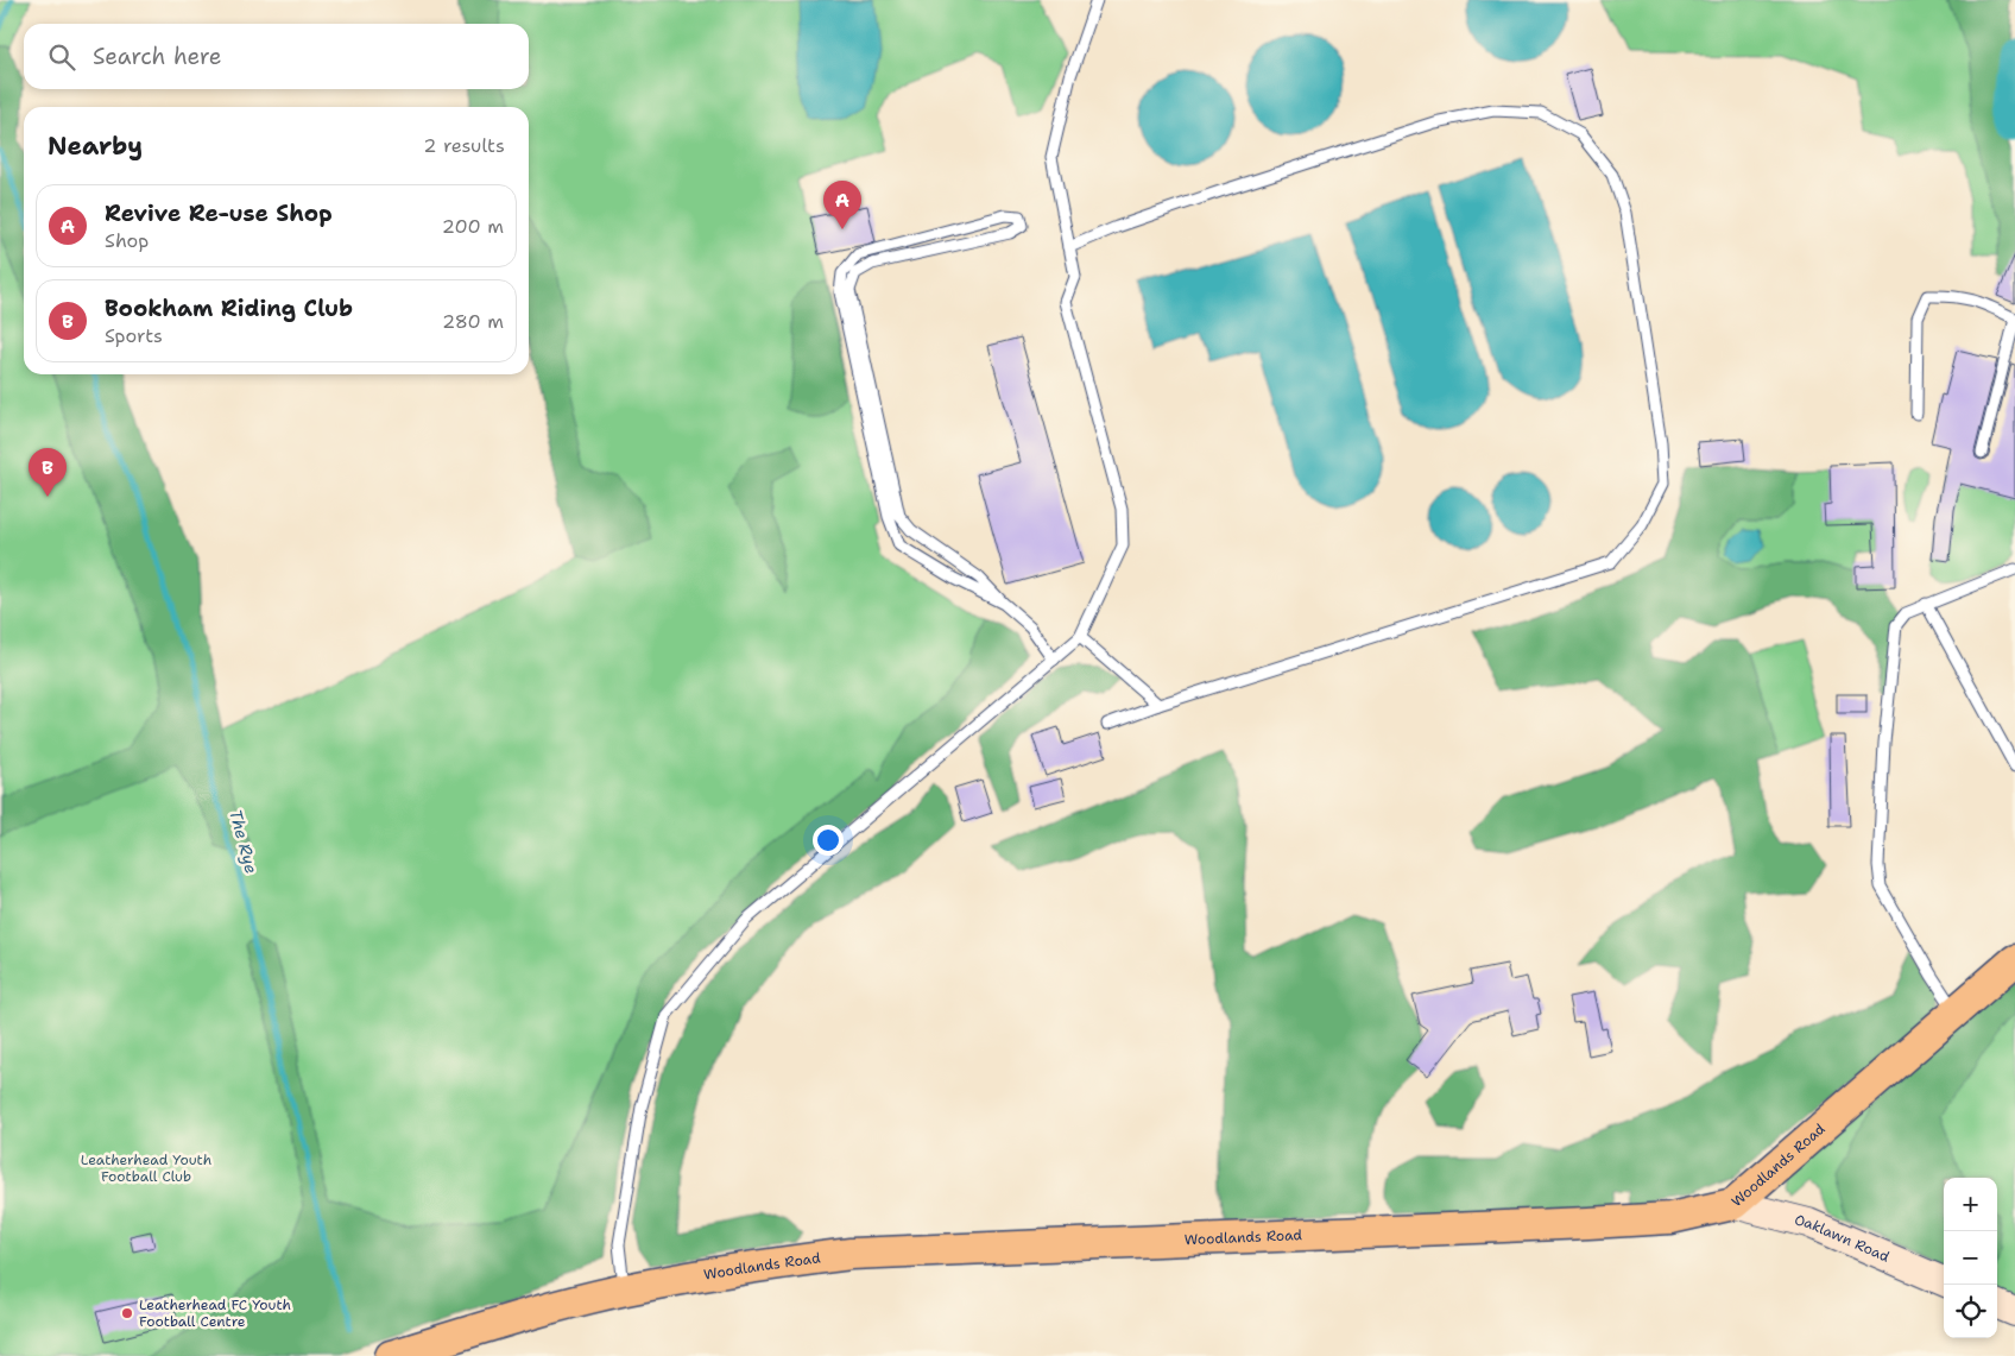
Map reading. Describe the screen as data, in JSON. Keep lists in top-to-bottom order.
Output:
{
  "streets": {
    "main road": ["Woodlands Road"],
    "street": ["Oaklawn Road"]
  },
  "crossings": [
    ["Woodlands Road", "Oaklawn Road"]
  ],
  "water": ["The Rye"],
  "parks": ["Leatherhead Youth Football Club"],
  "places": ["Leatherhead FC Youth Football Centre"],
  "page": {
    "search": "Search here",
    "heading": ["Nearby", "2 results"],
    "pins": ["A", "B"],
    "list": [
      {
        "mark": "A",
        "name": "Revive Re-use Shop",
        "note": "Shop",
        "value": "200 m"
      },
      {
        "mark": "B",
        "name": "Bookham Riding Club",
        "note": "Sports",
        "value": "280 m"
      }
    ],
    "map_buttons": ["+", "−"]
  }
}
